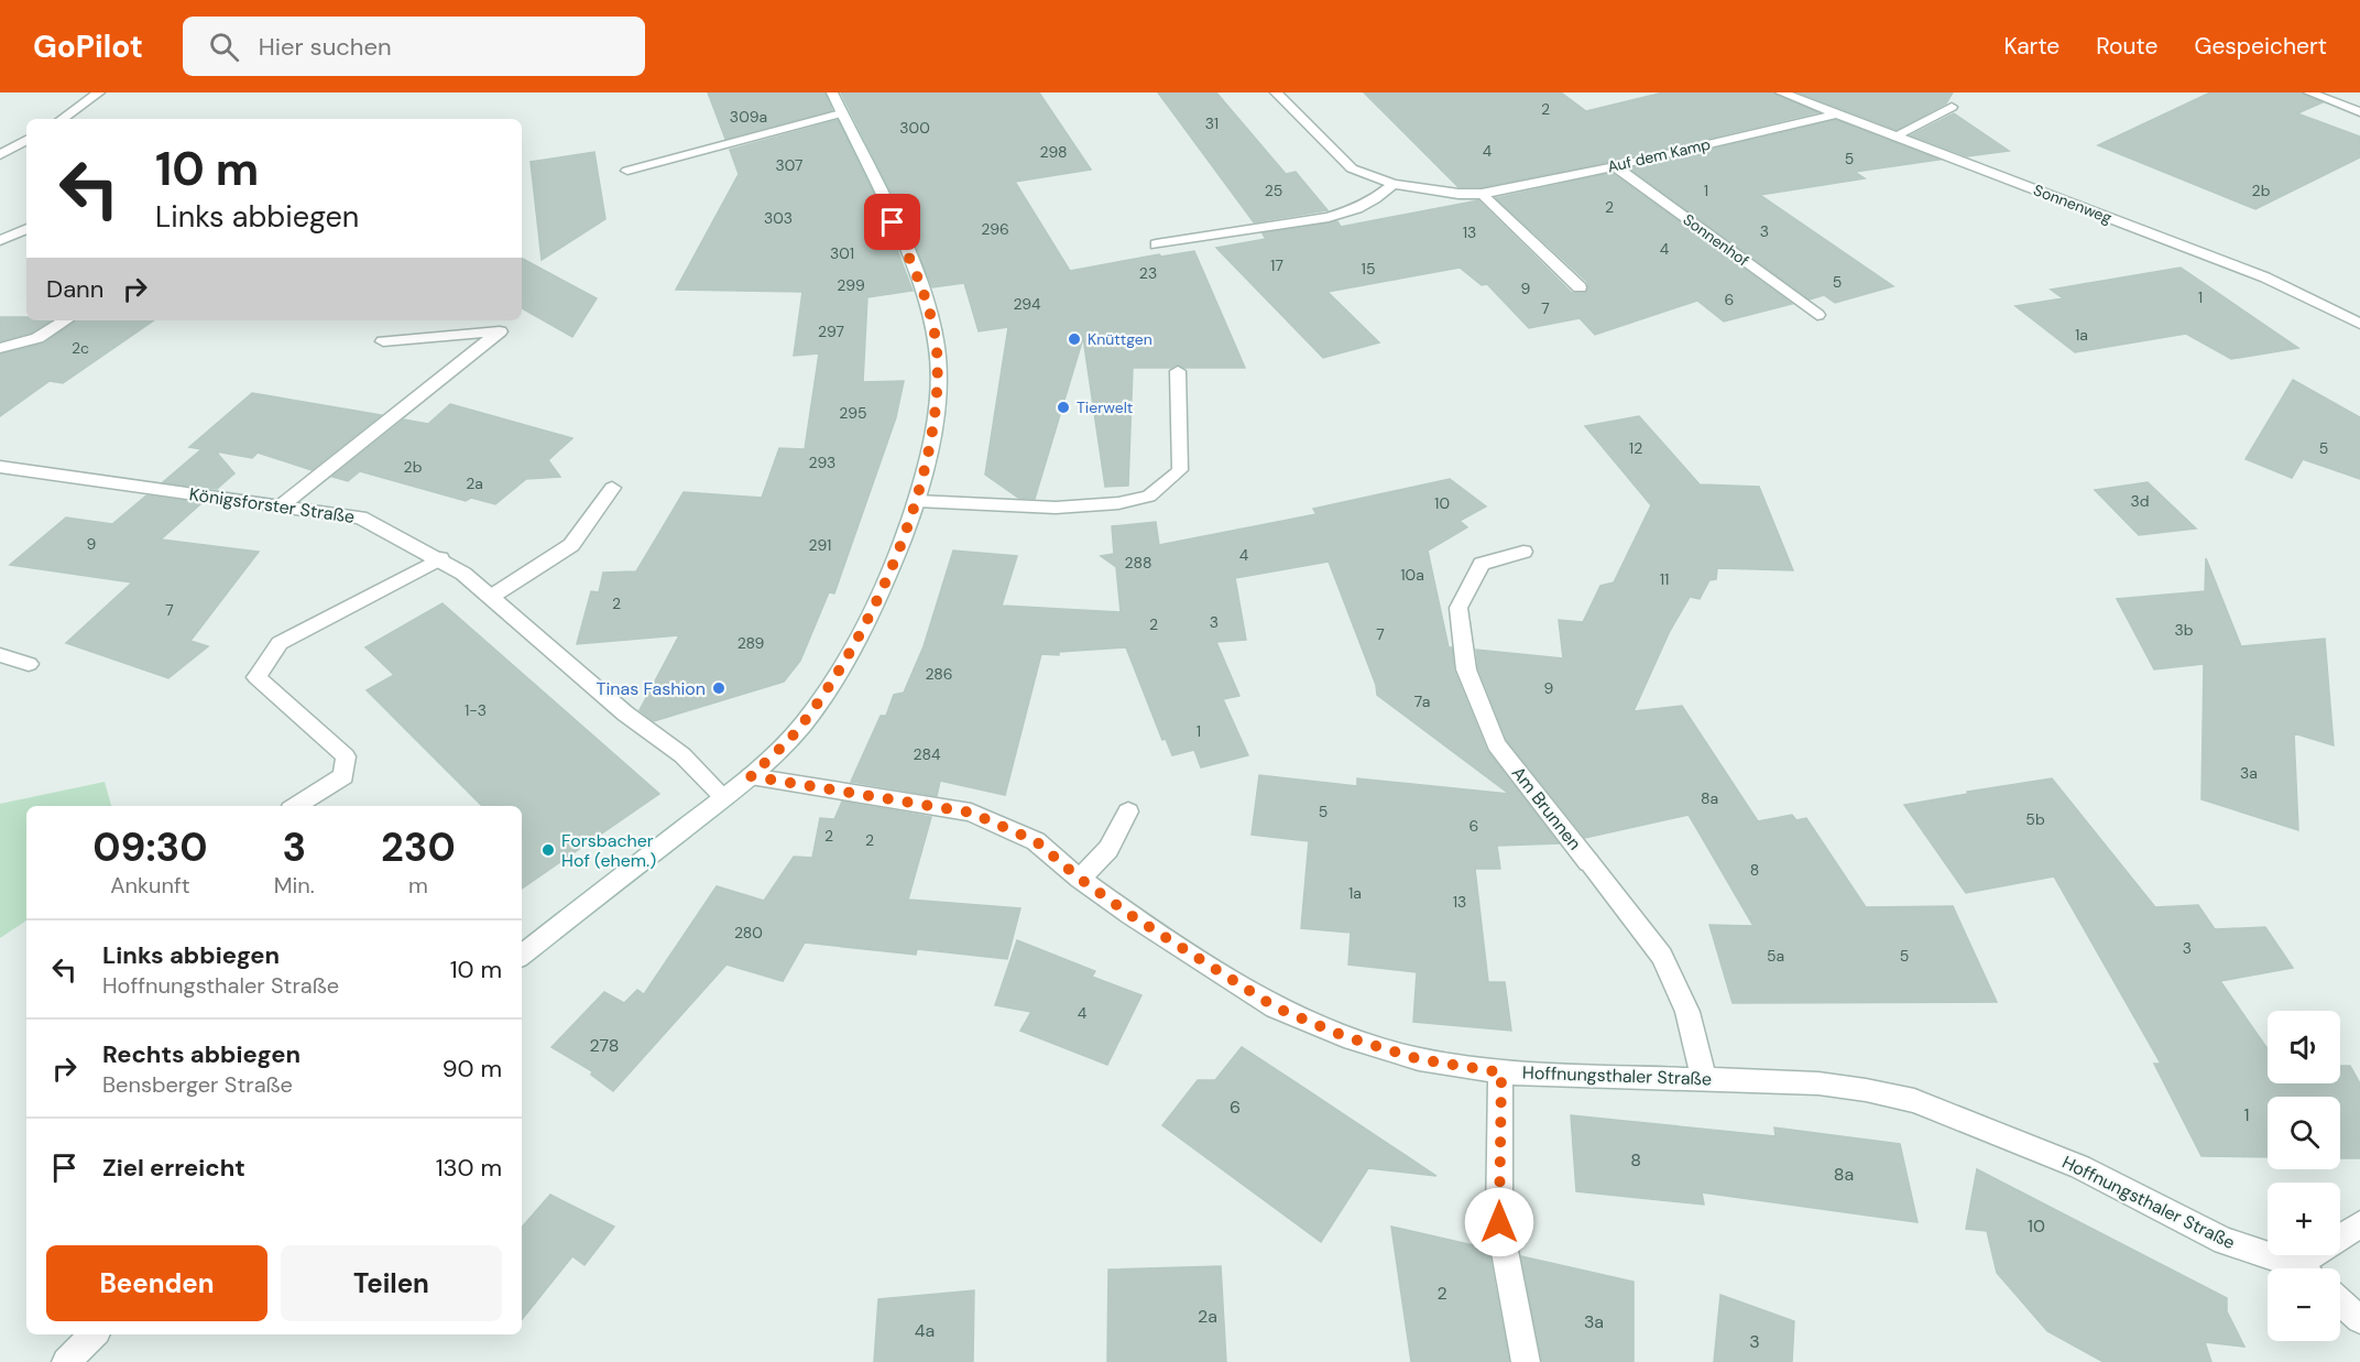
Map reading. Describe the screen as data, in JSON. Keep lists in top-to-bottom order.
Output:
{
  "streets": {
    "street": [
      "Auf dem Kamp",
      "Sonnenweg",
      "Sonnenhof",
      "Königsforster Straße",
      "Am Brunnen",
      "Hoffnungsthaler Straße"
    ]
  },
  "crossings": [
    ["Auf dem Kamp", "Sonnenweg"],
    ["Auf dem Kamp", "Sonnenhof"],
    ["Am Brunnen", "Hoffnungsthaler Straße"]
  ],
  "places": [
    "Knüttgen",
    "Tierwelt",
    "Tinas Fashion",
    "Forsbacher Hof (ehem.)"
  ],
  "house_numbers": [
    "2",
    "309a",
    "31",
    "300",
    "4",
    "298",
    "5",
    "307",
    "25",
    "1",
    "2b",
    "2",
    "303",
    "296",
    "3",
    "13",
    "4",
    "301",
    "17",
    "15",
    "23",
    "5",
    "299",
    "9",
    "1",
    "6",
    "294",
    "7",
    "297",
    "1a",
    "2c",
    "295",
    "12",
    "5",
    "293",
    "2b",
    "2a",
    "3d",
    "10",
    "9",
    "291",
    "4",
    "288",
    "10a",
    "11",
    "2",
    "7",
    "3",
    "2",
    "3b",
    "7",
    "289",
    "286",
    "9",
    "7a",
    "1-3",
    "1",
    "284",
    "3a",
    "8a",
    "5",
    "5b",
    "6",
    "2",
    "2",
    "8",
    "1a",
    "13",
    "280",
    "3",
    "5a",
    "5",
    "4",
    "278",
    "6",
    "1",
    "8",
    "8a",
    "10",
    "2",
    "2a",
    "3a",
    "4a",
    "3"
  ],
  "page": {
    "header": "GoPilot",
    "search": "Hier suchen",
    "nav": ["Karte", "Route", "Gespeichert"],
    "turn": ["10 m", "Links abbiegen"],
    "then": "Dann",
    "eta": [
      "09:30",
      "Ankunft",
      "3",
      "Min.",
      "230",
      "m"
    ],
    "list": [
      {
        "name": "Links abbiegen",
        "note": "Hoffnungsthaler Straße",
        "value": "10 m"
      },
      {
        "name": "Rechts abbiegen",
        "note": "Bensberger Straße",
        "value": "90 m"
      },
      {
        "name": "Ziel erreicht",
        "value": "130 m"
      }
    ],
    "map_buttons": ["+", "−"],
    "buttons": ["Beenden", "Teilen"]
  }
}
